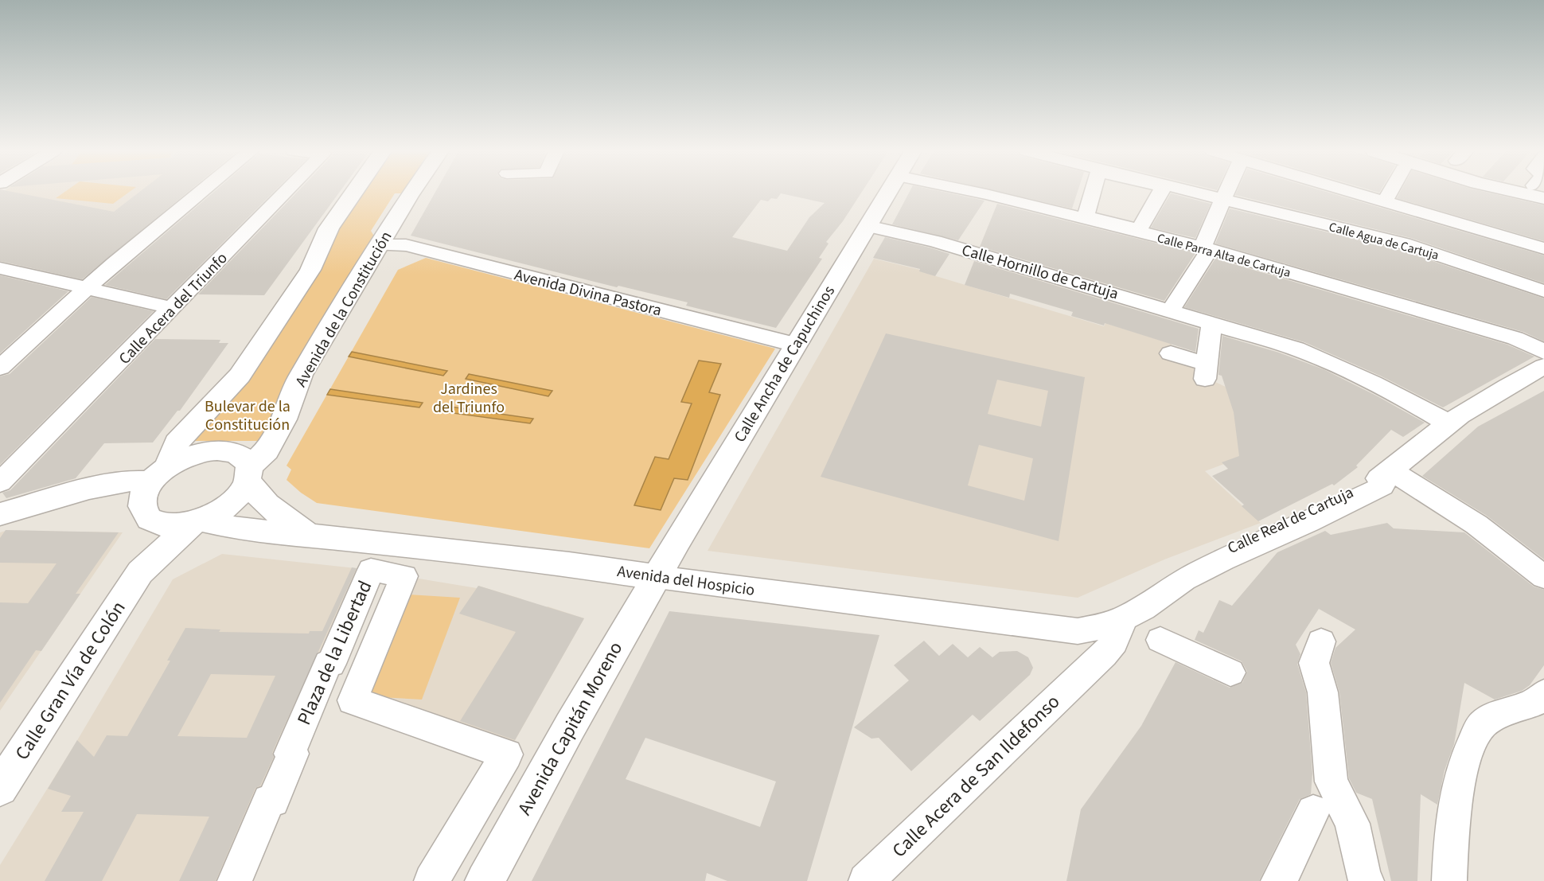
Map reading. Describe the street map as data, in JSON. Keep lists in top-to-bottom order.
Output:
{
  "streets": {
    "main road": [
      "Avenida de la Constitución",
      "Calle Ancha de Capuchinos",
      "Avenida del Hospicio",
      "Calle Gran Vía de Colón",
      "Avenida Capitán Moreno"
    ],
    "street": [
      "Calle Agua de Cartuja",
      "Calle Parra Alta de Cartuja",
      "Calle Hornillo de Cartuja",
      "Avenida Divina Pastora",
      "Calle Acera del Triunfo",
      "Calle Real de Cartuja",
      "Plaza de la Libertad",
      "Calle Acera de San Ildefonso"
    ]
  },
  "crossings": [
    ["Calle Hornillo de Cartuja", "Calle Ancha de Capuchinos"],
    ["Calle Hornillo de Cartuja", "Calle Real de Cartuja"],
    ["Avenida Divina Pastora", "Avenida de la Constitución"],
    ["Avenida Divina Pastora", "Calle Ancha de Capuchinos"],
    ["Avenida de la Constitución", "Avenida del Hospicio"],
    ["Calle Ancha de Capuchinos", "Avenida del Hospicio"],
    ["Calle Ancha de Capuchinos", "Avenida Capitán Moreno"],
    ["Avenida del Hospicio", "Avenida Capitán Moreno"]
  ],
  "parks": ["Jardines del Triunfo", "Bulevar de la Constitución"]
}
